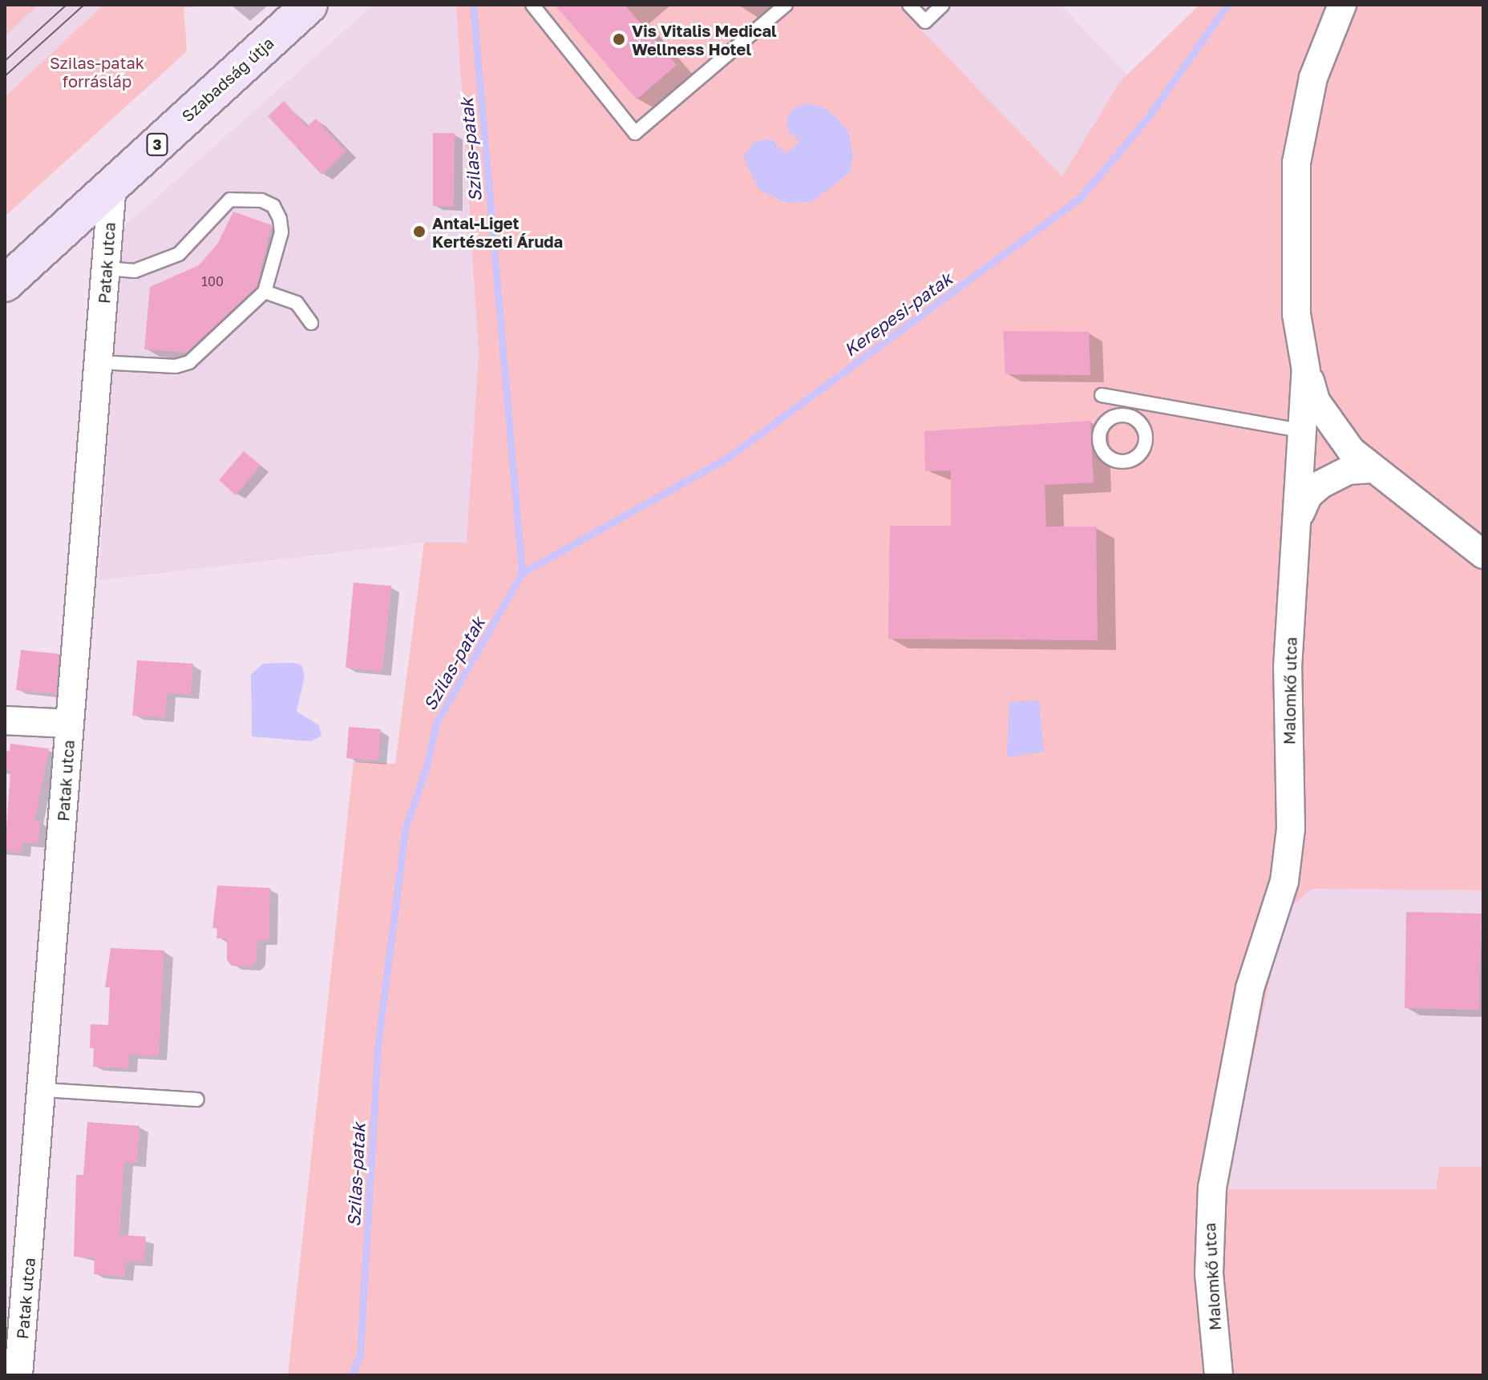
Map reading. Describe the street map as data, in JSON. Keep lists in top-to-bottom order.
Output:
{
  "streets": {
    "main road": ["Szabadság útja", "3"],
    "street": ["Patak utca", "Malomkő utca"]
  },
  "crossings": [
    ["Szabadság útja", "Patak utca"]
  ],
  "water": ["Szilas-patak", "Kerepesi-patak"],
  "parks": ["Szilas-patak forrásláp"],
  "places": ["Vis Vitalis Medical Wellness Hotel", "Antal-Liget Kertészeti Áruda"],
  "house_numbers": ["100"]
}
